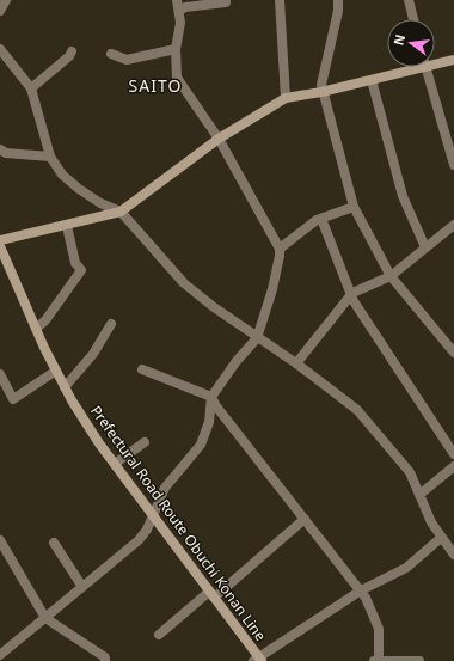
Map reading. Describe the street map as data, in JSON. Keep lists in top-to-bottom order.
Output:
{
  "streets": {
    "street": ["Prefectural Road Route Obuchi Konan Line"]
  },
  "districts": ["SAITO"],
  "north": "left"
}
